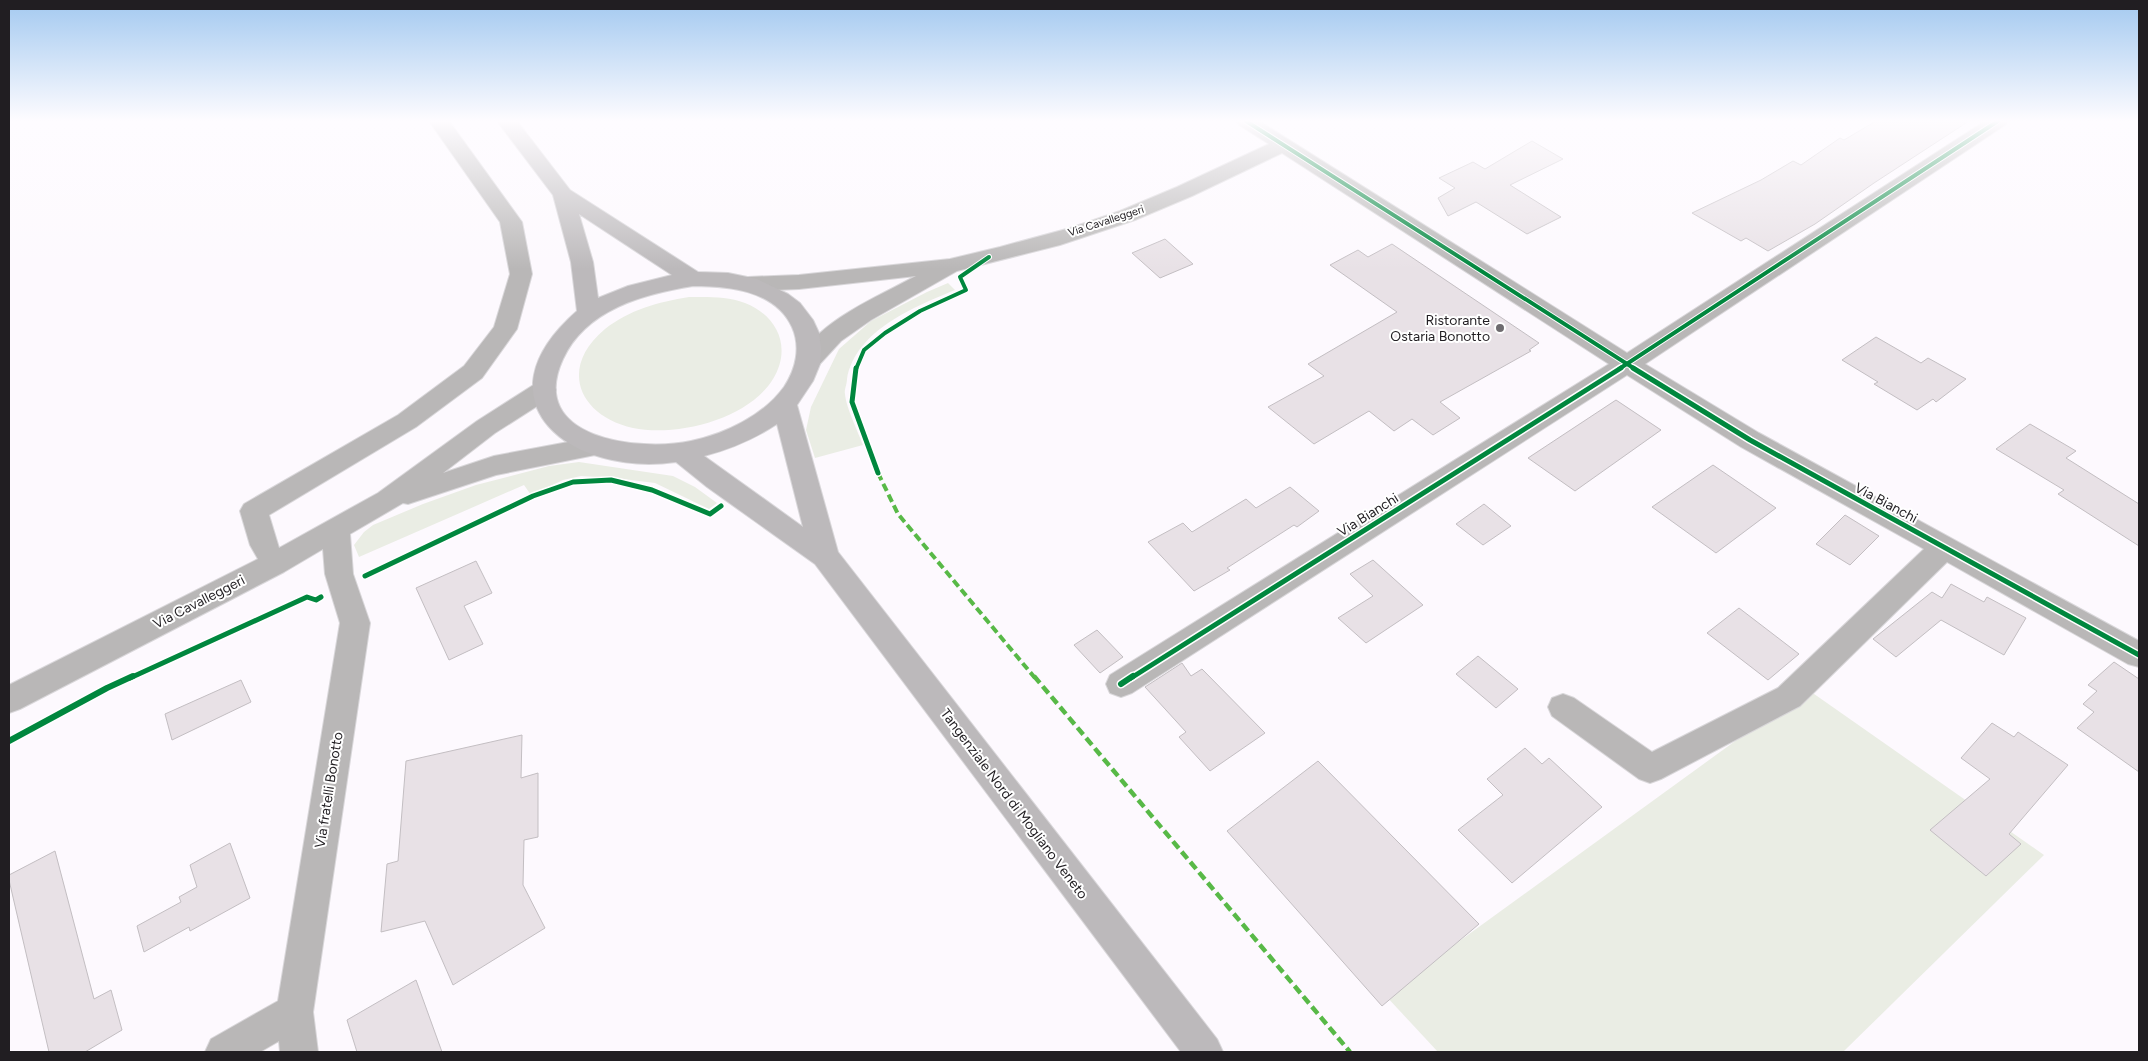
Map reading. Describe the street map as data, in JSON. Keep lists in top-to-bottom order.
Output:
{
  "streets": {
    "main road": ["Tangenziale Nord di Mogliano Veneto"],
    "street": ["Via Cavalleggeri", "Via Bianchi", "Via fratelli Bonotto"]
  },
  "crossings": [
    ["Via Cavalleggeri", "Via fratelli Bonotto"]
  ],
  "places": ["Ristorante Ostaria Bonotto"]
}
